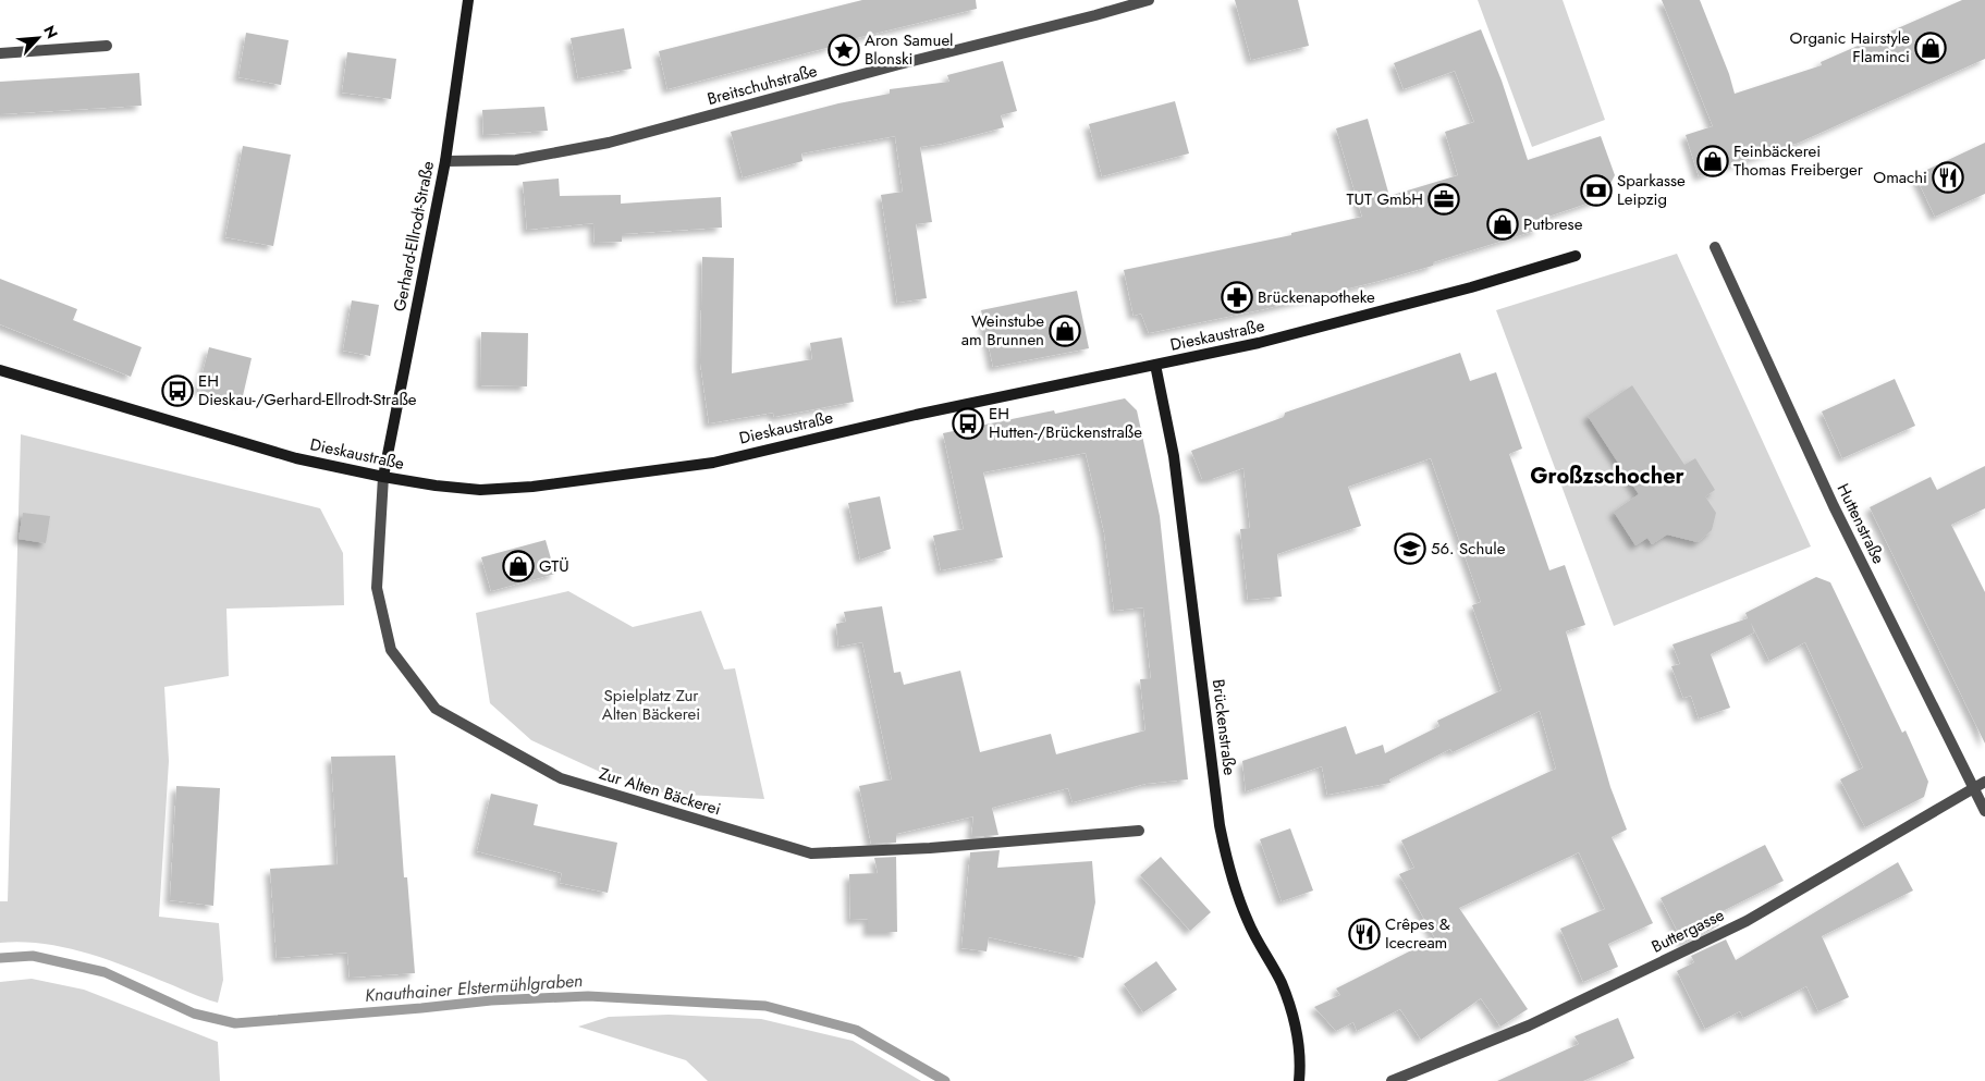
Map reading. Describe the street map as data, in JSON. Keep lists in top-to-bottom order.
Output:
{
  "streets": {
    "main road": ["Gerhard-Ellrodt-Straße", "Dieskaustraße", "Brückenstraße"],
    "street": [
      "Breitschuhstraße",
      "Huttenstraße",
      "Zur Alten Bäckerei",
      "Buttergasse"
    ]
  },
  "crossings": [
    ["Breitschuhstraße", "Gerhard-Ellrodt-Straße"],
    ["Gerhard-Ellrodt-Straße", "Dieskaustraße"],
    ["Gerhard-Ellrodt-Straße", "Zur Alten Bäckerei"],
    ["Dieskaustraße", "Brückenstraße"],
    ["Dieskaustraße", "Zur Alten Bäckerei"],
    ["Huttenstraße", "Buttergasse"]
  ],
  "districts": ["Großzschocher"],
  "water": ["Knauthainer Elstermühlgraben"],
  "parks": ["Spielplatz Zur Alten Bäckerei"],
  "places": {
    "shop": [
      "Organic Hairstyle Flaminci",
      "Feinbäckerei Thomas Freiberger",
      "Putbrese",
      "Weinstube am Brunnen",
      "GTÜ"
    ],
    "place": ["Aron Samuel Blonski"],
    "restaurant": ["Omachi", "Crêpes & Icecream"],
    "bank": ["Sparkasse Leipzig"],
    "office": ["TUT GmbH"],
    "pharmacy": ["Brückenapotheke"],
    "bus stop": ["EH Dieskau-/Gerhard-Ellrodt-Straße", "EH Hutten-/Brückenstraße"],
    "school or university": ["56. Schule"]
  },
  "north": "top right"
}
